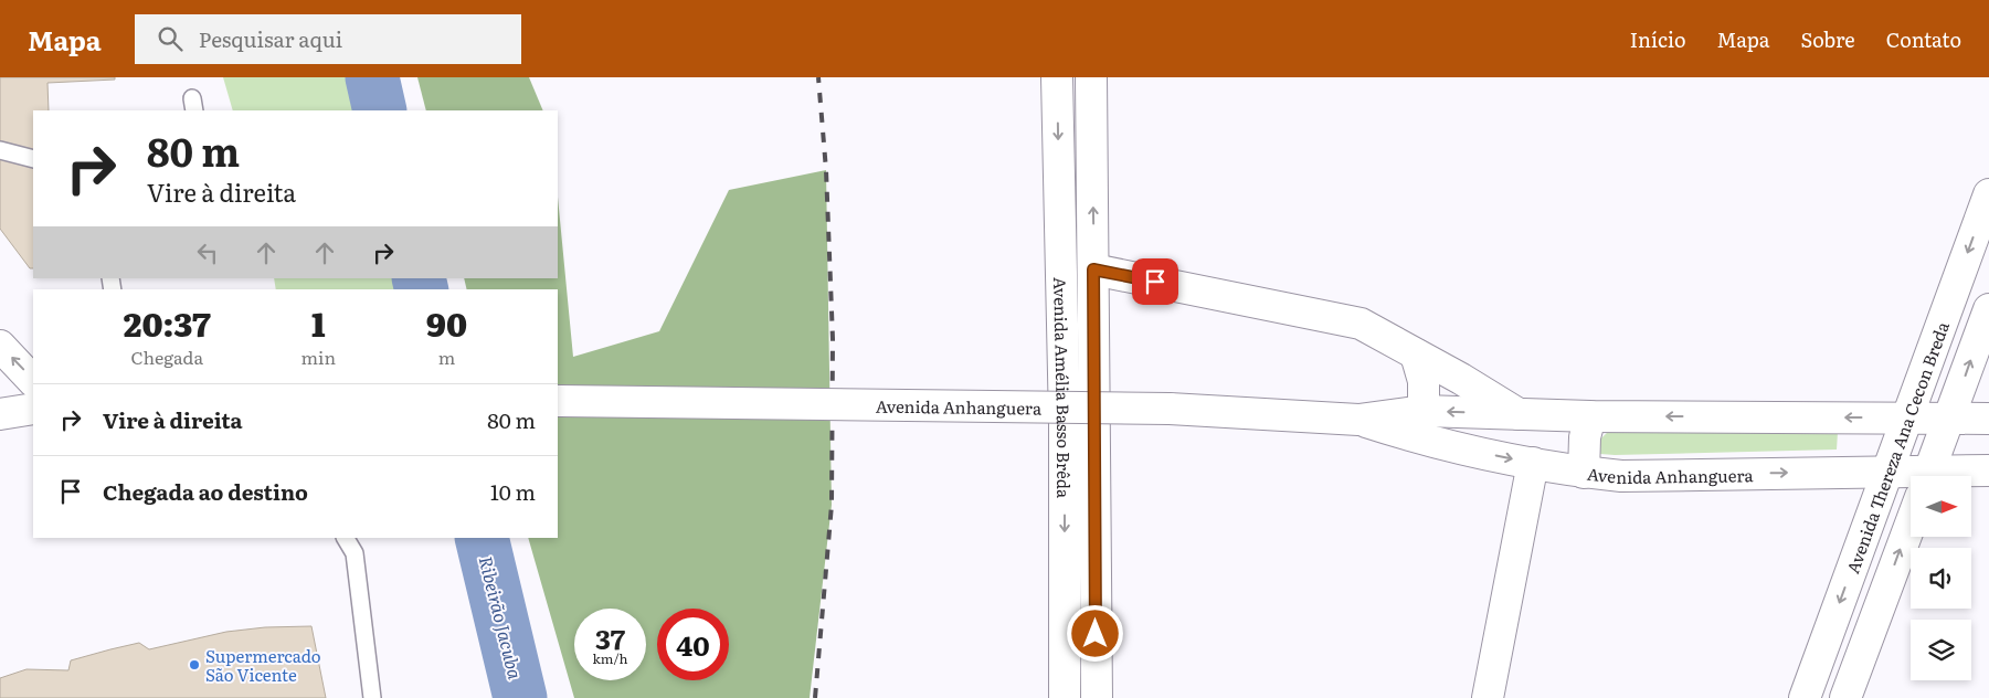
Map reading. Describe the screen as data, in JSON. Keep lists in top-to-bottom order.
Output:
{
  "streets": {
    "main road": ["Avenida Amélia Basso Brêda", "Avenida Anhanguera", "Avenida Thereza Ana Cecon Breda"]
  },
  "crossings": [
    ["Avenida Anhanguera", "Avenida Thereza Ana Cecon Breda"]
  ],
  "water": ["Ribeirão Jacuba"],
  "places": ["Supermercado São Vicente"],
  "north": "right",
  "page": {
    "header": "Mapa",
    "search": "Pesquisar aqui",
    "nav": [
      "Início",
      "Mapa",
      "Sobre",
      "Contato"
    ],
    "turn": ["80 m", "Vire à direita"],
    "eta": [
      "20:37",
      "Chegada",
      "1",
      "min",
      "90",
      "m"
    ],
    "list": [
      {
        "name": "Vire à direita",
        "value": "80 m"
      },
      {
        "name": "Chegada ao destino",
        "value": "10 m"
      }
    ],
    "speed": "37 km/h",
    "limit": "40"
  }
}
